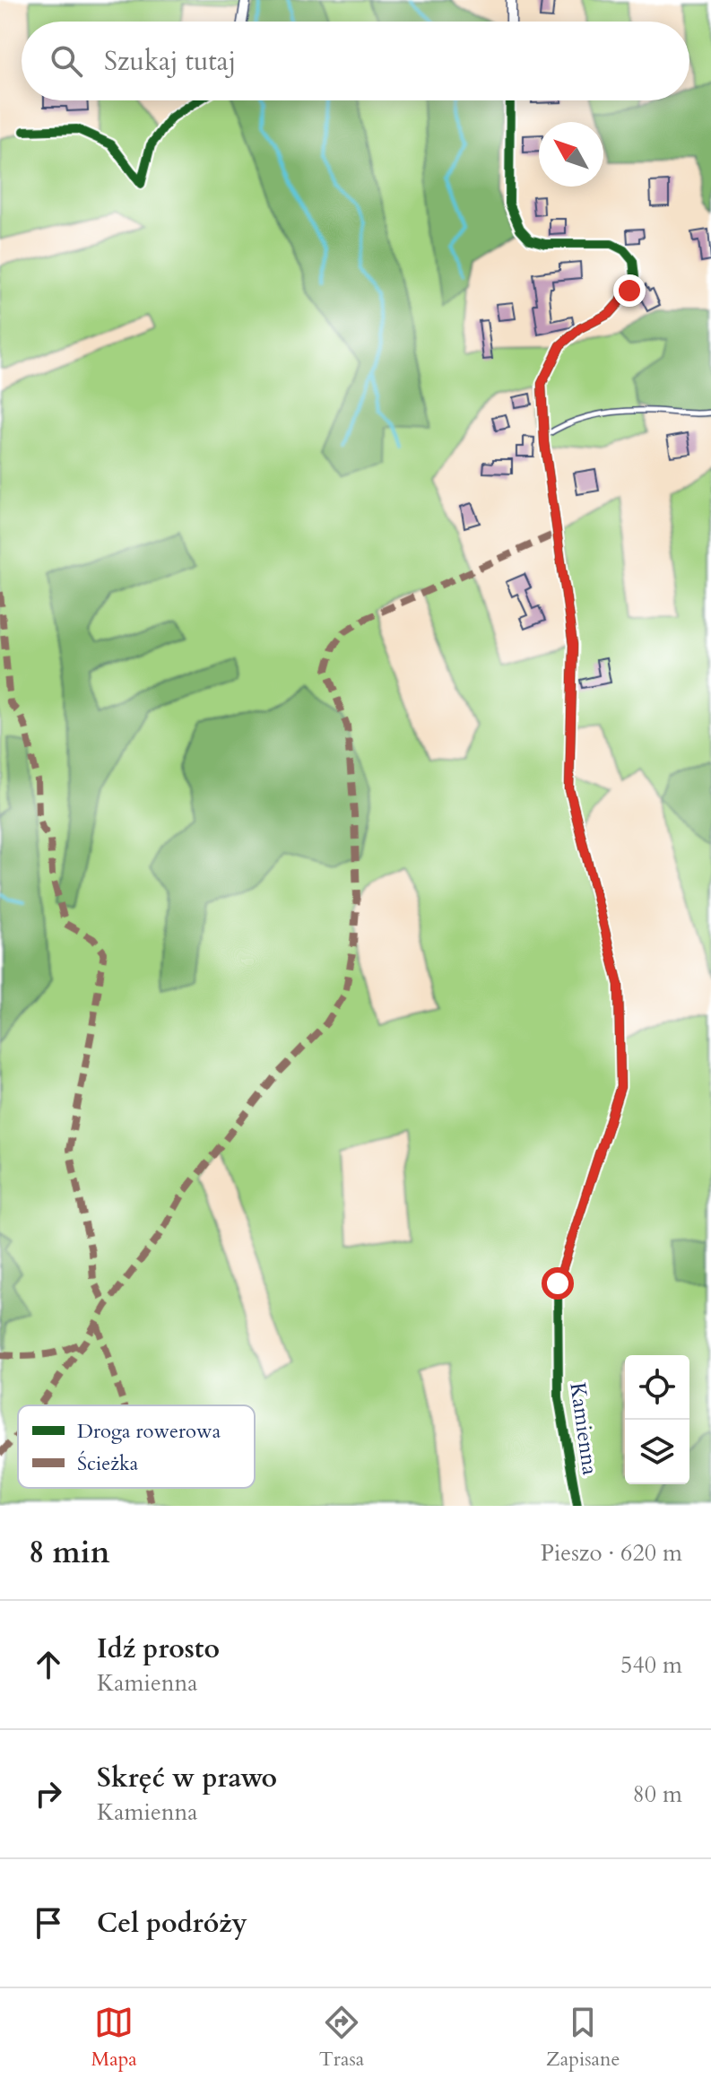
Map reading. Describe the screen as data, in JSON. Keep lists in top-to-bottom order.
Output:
{
  "streets": {
    "street": ["Kamienna"]
  },
  "legend": ["Droga rowerowa", "Ścieżka"],
  "north": "top left",
  "page": {
    "search": "Szukaj tutaj",
    "heading": ["8 min", "Pieszo · 620 m"],
    "list": [
      ["Idź prosto", "Kamienna", "540 m"],
      ["Skręć w prawo", "Kamienna", "80 m"],
      "Cel podróży"
    ],
    "nav": ["Mapa", "Trasa", "Zapisane"]
  }
}
